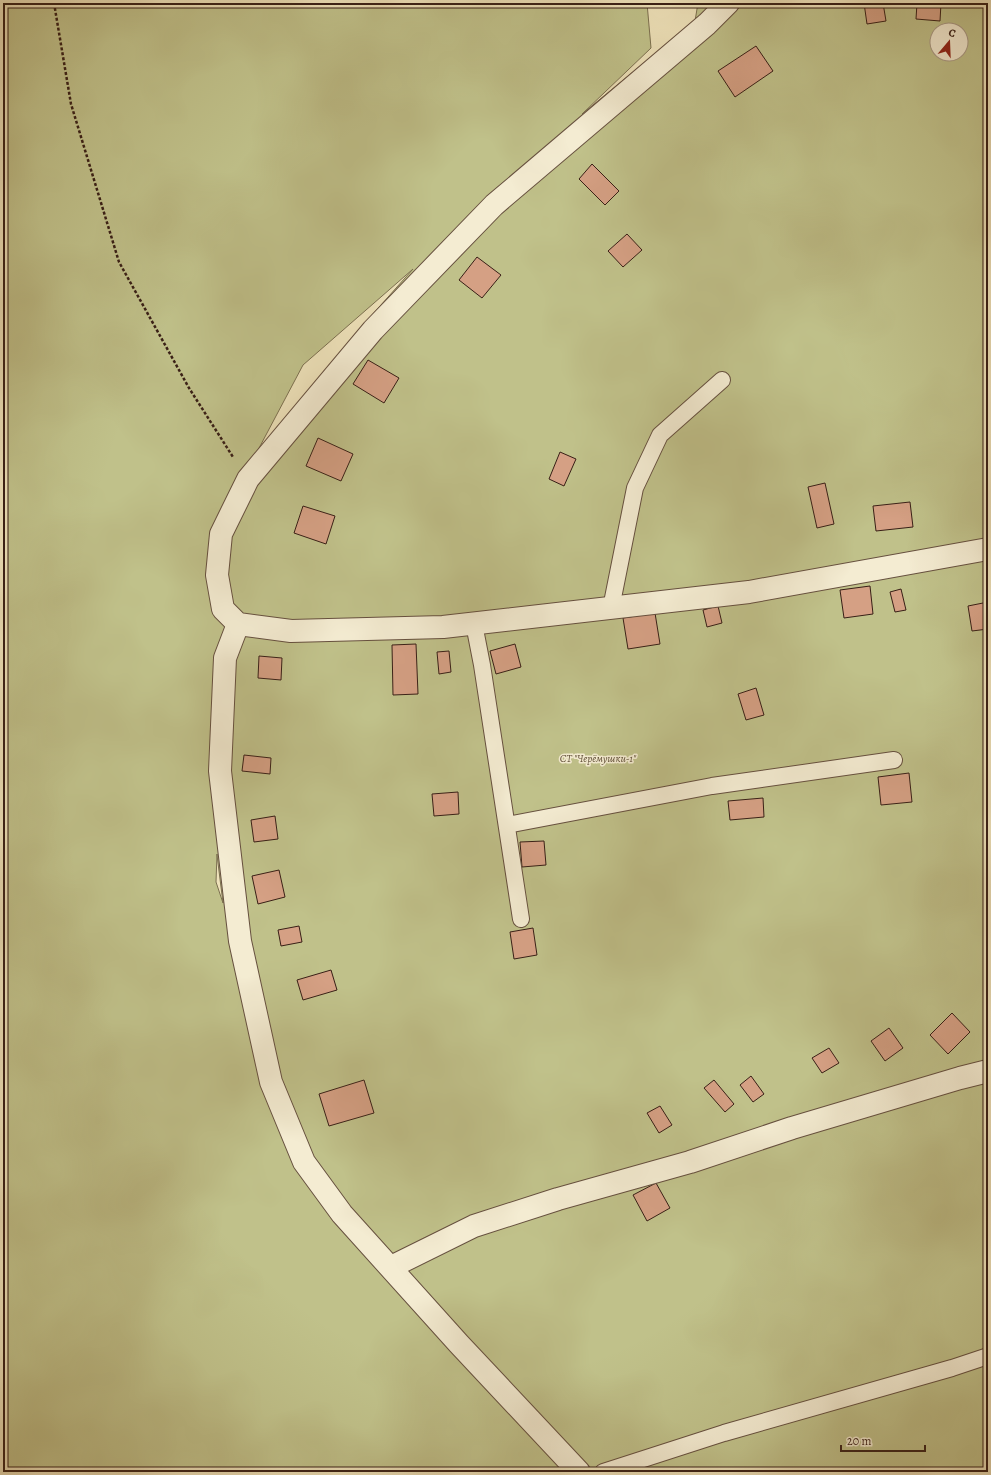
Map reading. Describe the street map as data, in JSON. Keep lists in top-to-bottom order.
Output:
{
  "parks": ["СТ \"Черёмушки-1\""],
  "scale_bar": "20 m",
  "north": "top"
}
